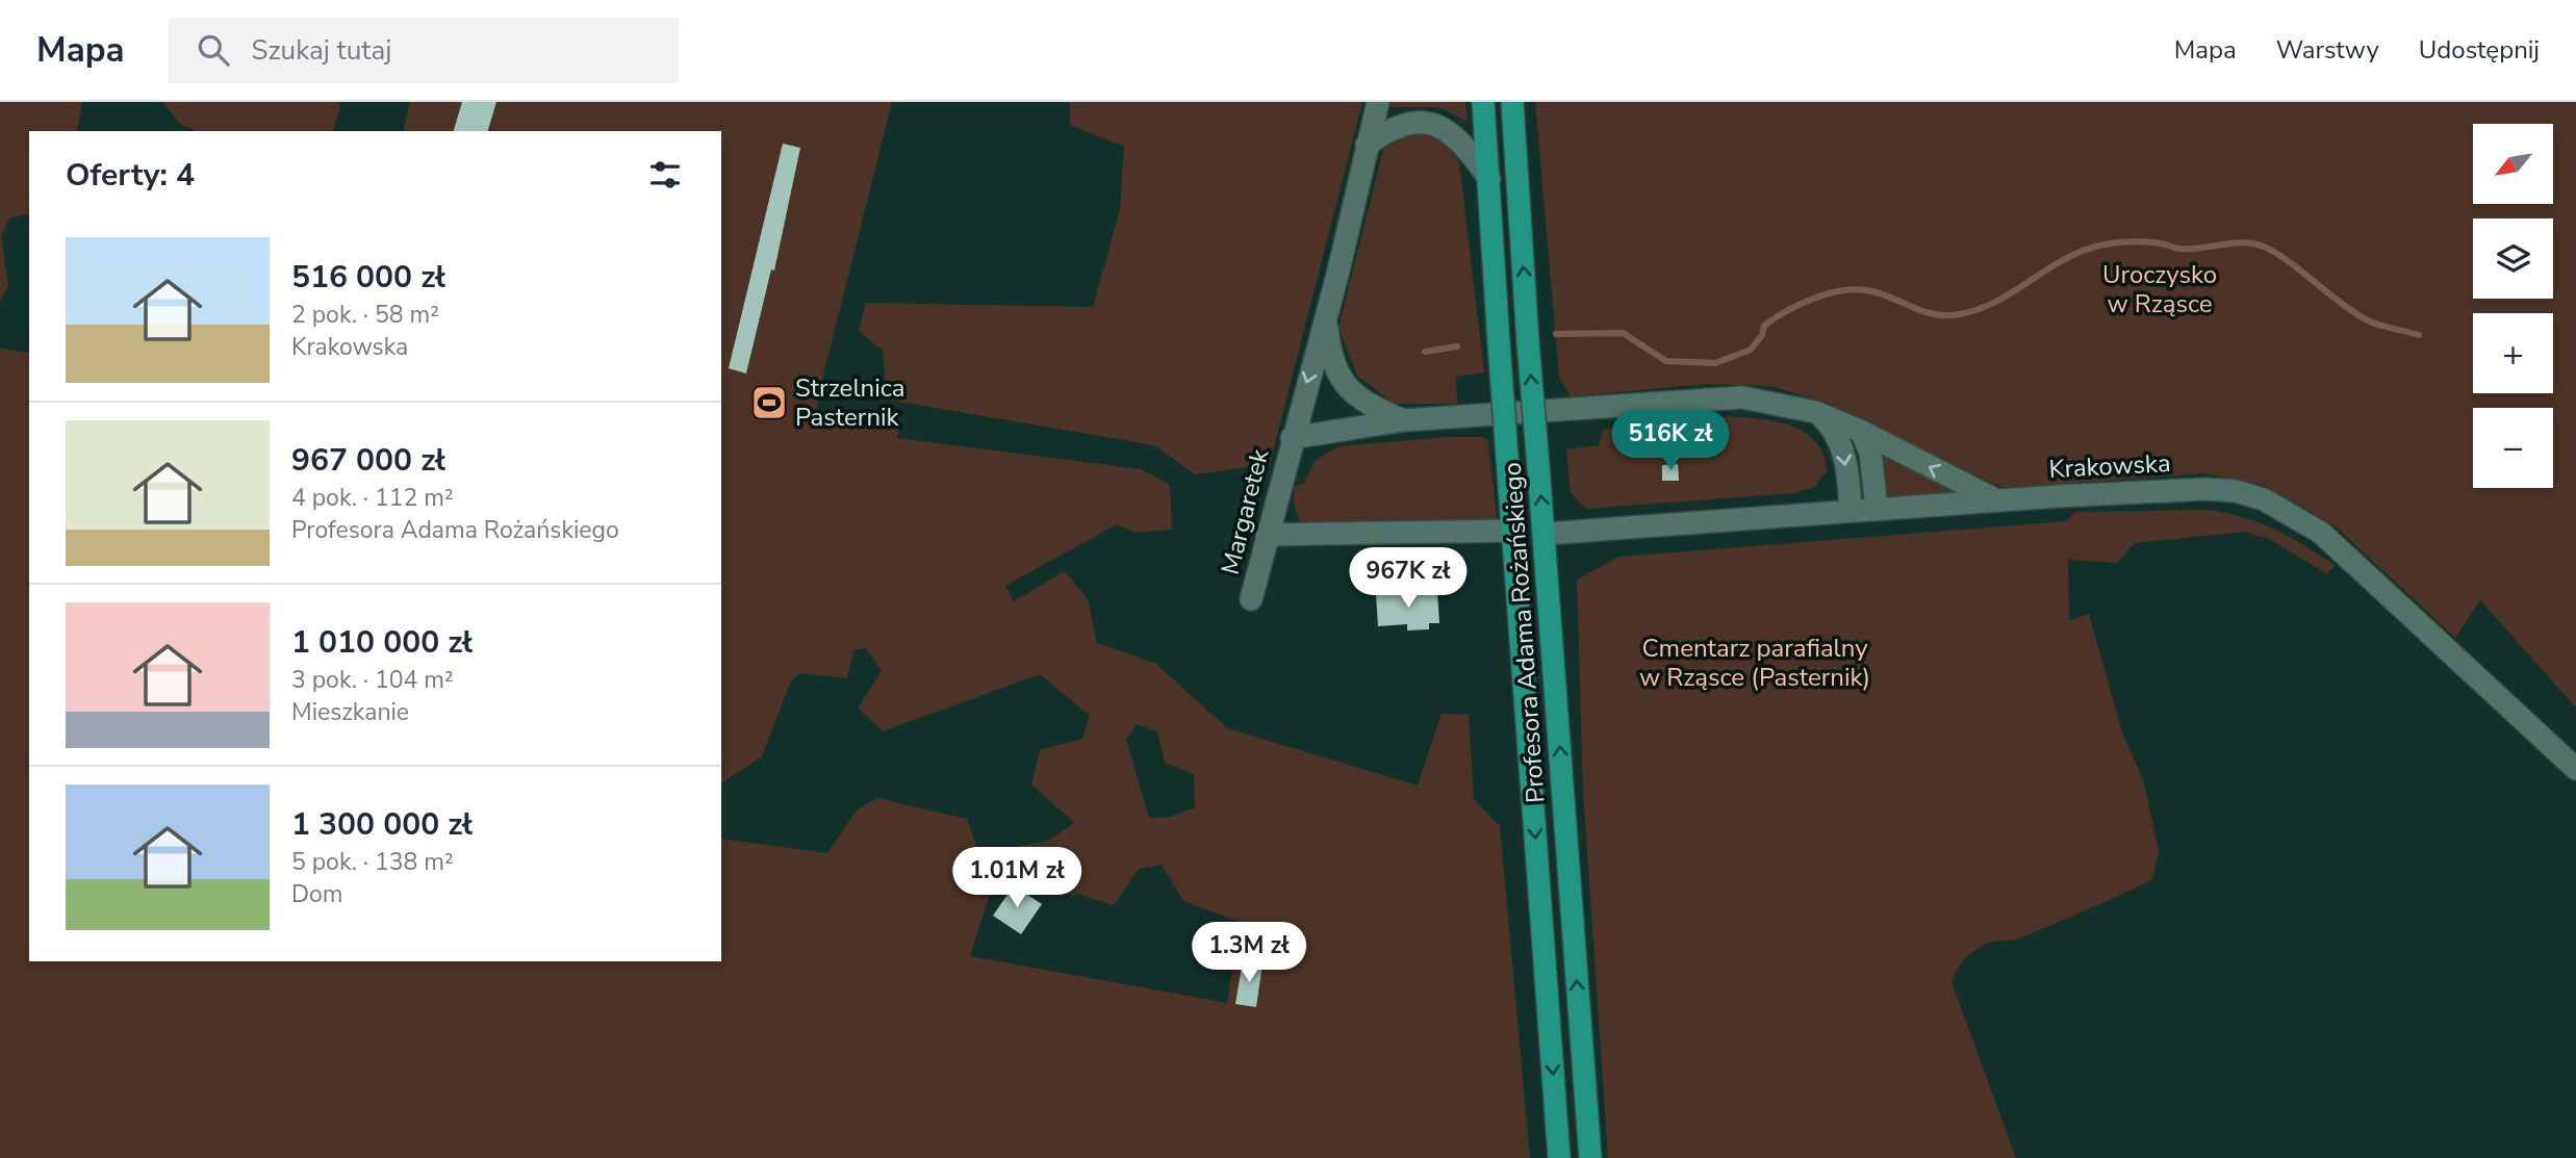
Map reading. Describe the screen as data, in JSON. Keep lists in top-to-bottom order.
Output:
{
  "streets": {
    "main road": ["Profesora Adama Rożańskiego"],
    "street": ["Krakowska", "Margaretek"]
  },
  "crossings": [
    ["Krakowska", "Profesora Adama Rożańskiego"]
  ],
  "parks": ["Uroczysko w Rząsce", "Cmentarz parafialny w Rząsce (Pasternik)"],
  "places": {
    "sports": ["Strzelnica Pasternik"]
  },
  "north": "bottom left",
  "page": {
    "header": "Mapa",
    "search": "Szukaj tutaj",
    "nav": ["Mapa", "Warstwy", "Udostępnij"],
    "map_buttons": ["+", "−"],
    "heading": "Oferty: 4",
    "list": [
      {
        "name": "516 000 zł",
        "note": "2 pok. · 58 m² · Krakowska"
      },
      {
        "name": "967 000 zł",
        "note": "4 pok. · 112 m² · Profesora Adama Rożańskiego"
      },
      {
        "name": "1 010 000 zł",
        "note": "3 pok. · 104 m² · Mieszkanie"
      },
      {
        "name": "1 300 000 zł",
        "note": "5 pok. · 138 m² · Dom"
      }
    ],
    "price": [
      "516K zł",
      "967K zł",
      "1.01M zł",
      "1.3M zł"
    ]
  }
}
